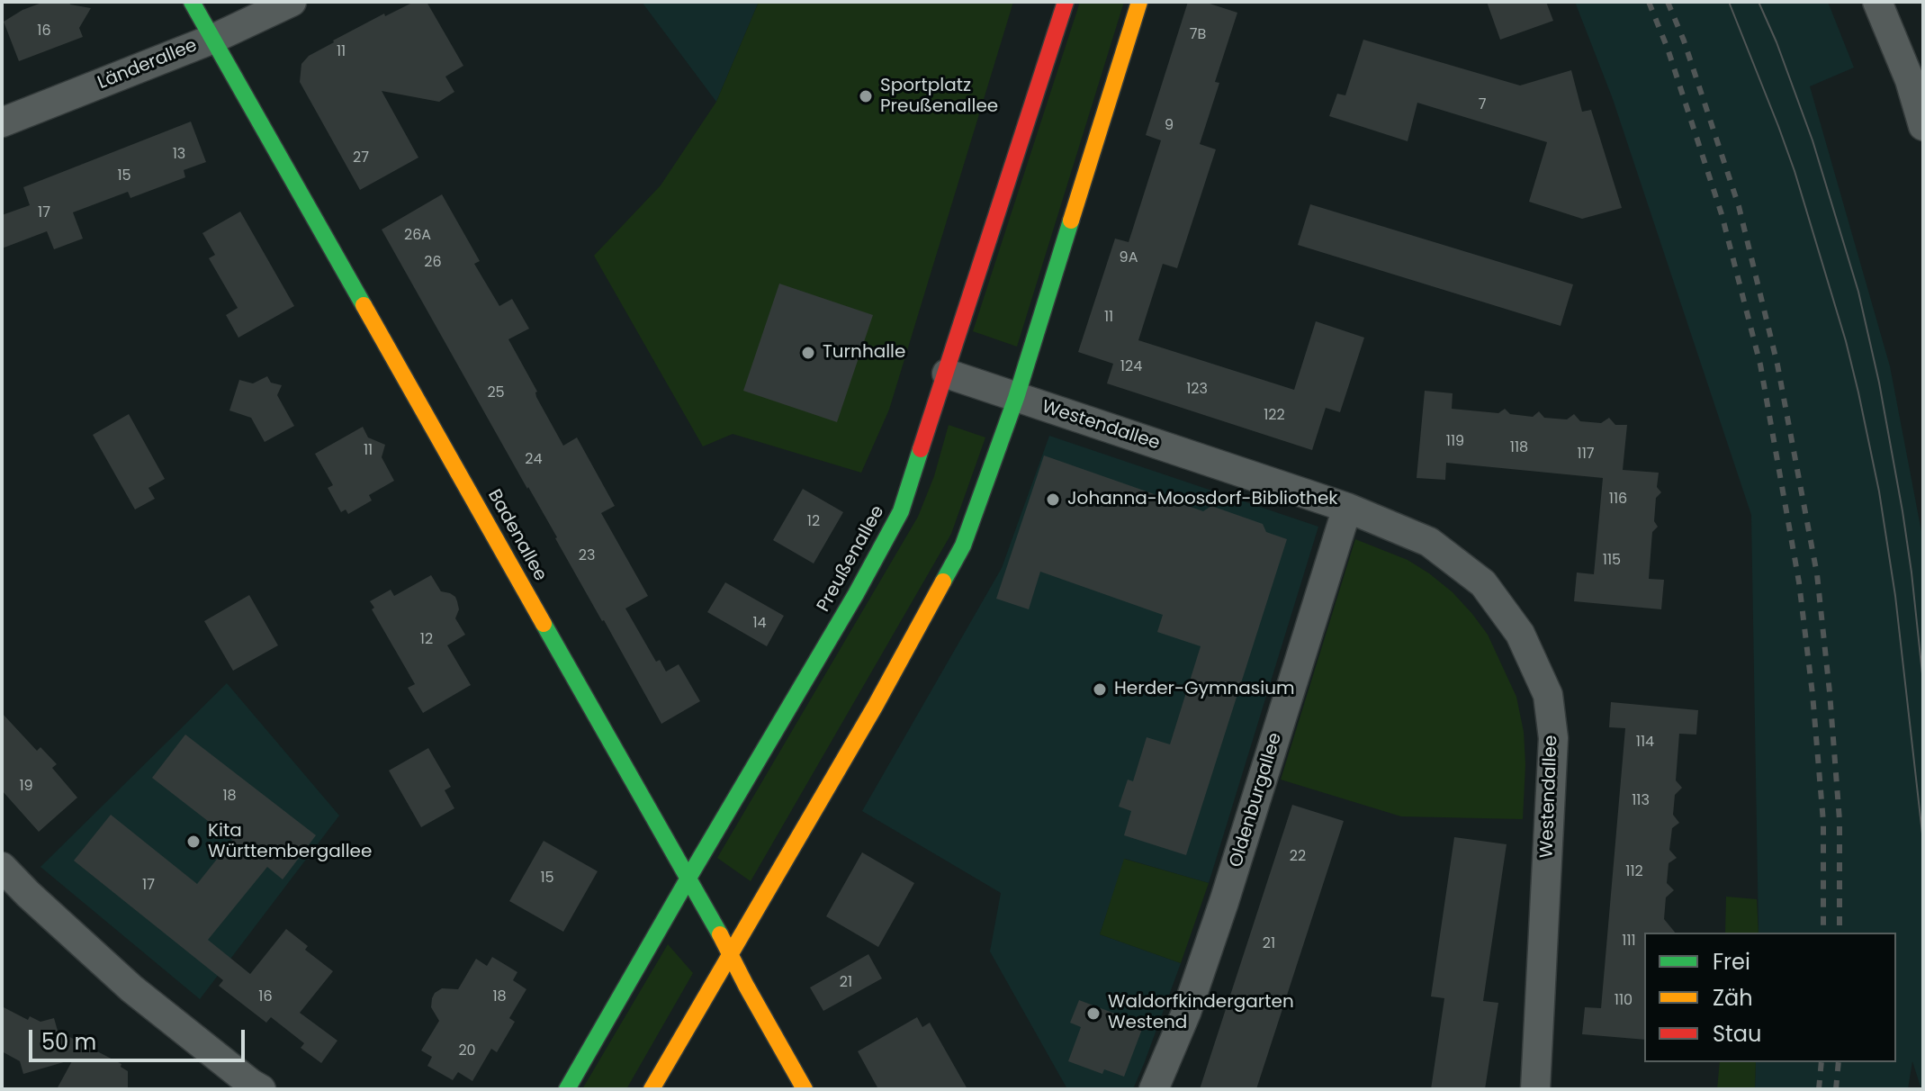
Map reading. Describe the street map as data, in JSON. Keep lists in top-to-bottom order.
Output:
{
  "streets": {
    "street": [
      "Länderallee",
      "Westendallee",
      "Badenallee",
      "Preußenallee",
      "Oldenburgallee"
    ]
  },
  "crossings": [
    ["Länderallee", "Badenallee"],
    ["Westendallee", "Preußenallee"],
    ["Westendallee", "Oldenburgallee"],
    ["Badenallee", "Preußenallee"]
  ],
  "places": [
    "Sportplatz Preußenallee",
    "Turnhalle",
    "Johanna-Moosdorf-Bibliothek",
    "Herder-Gymnasium",
    "Kita Württembergallee",
    "Waldorfkindergarten Westend"
  ],
  "house_numbers": [
    "16",
    "7B",
    "11",
    "7",
    "9",
    "13",
    "27",
    "15",
    "17",
    "26A",
    "9A",
    "26",
    "11",
    "124",
    "123",
    "25",
    "122",
    "119",
    "118",
    "11",
    "117",
    "24",
    "116",
    "12",
    "23",
    "115",
    "14",
    "12",
    "114",
    "19",
    "18",
    "113",
    "22",
    "112",
    "15",
    "17",
    "111",
    "21",
    "21",
    "16",
    "18",
    "110",
    "20"
  ],
  "legend": ["Frei", "Zäh", "Stau"],
  "scale_bar": "50 m"
}
